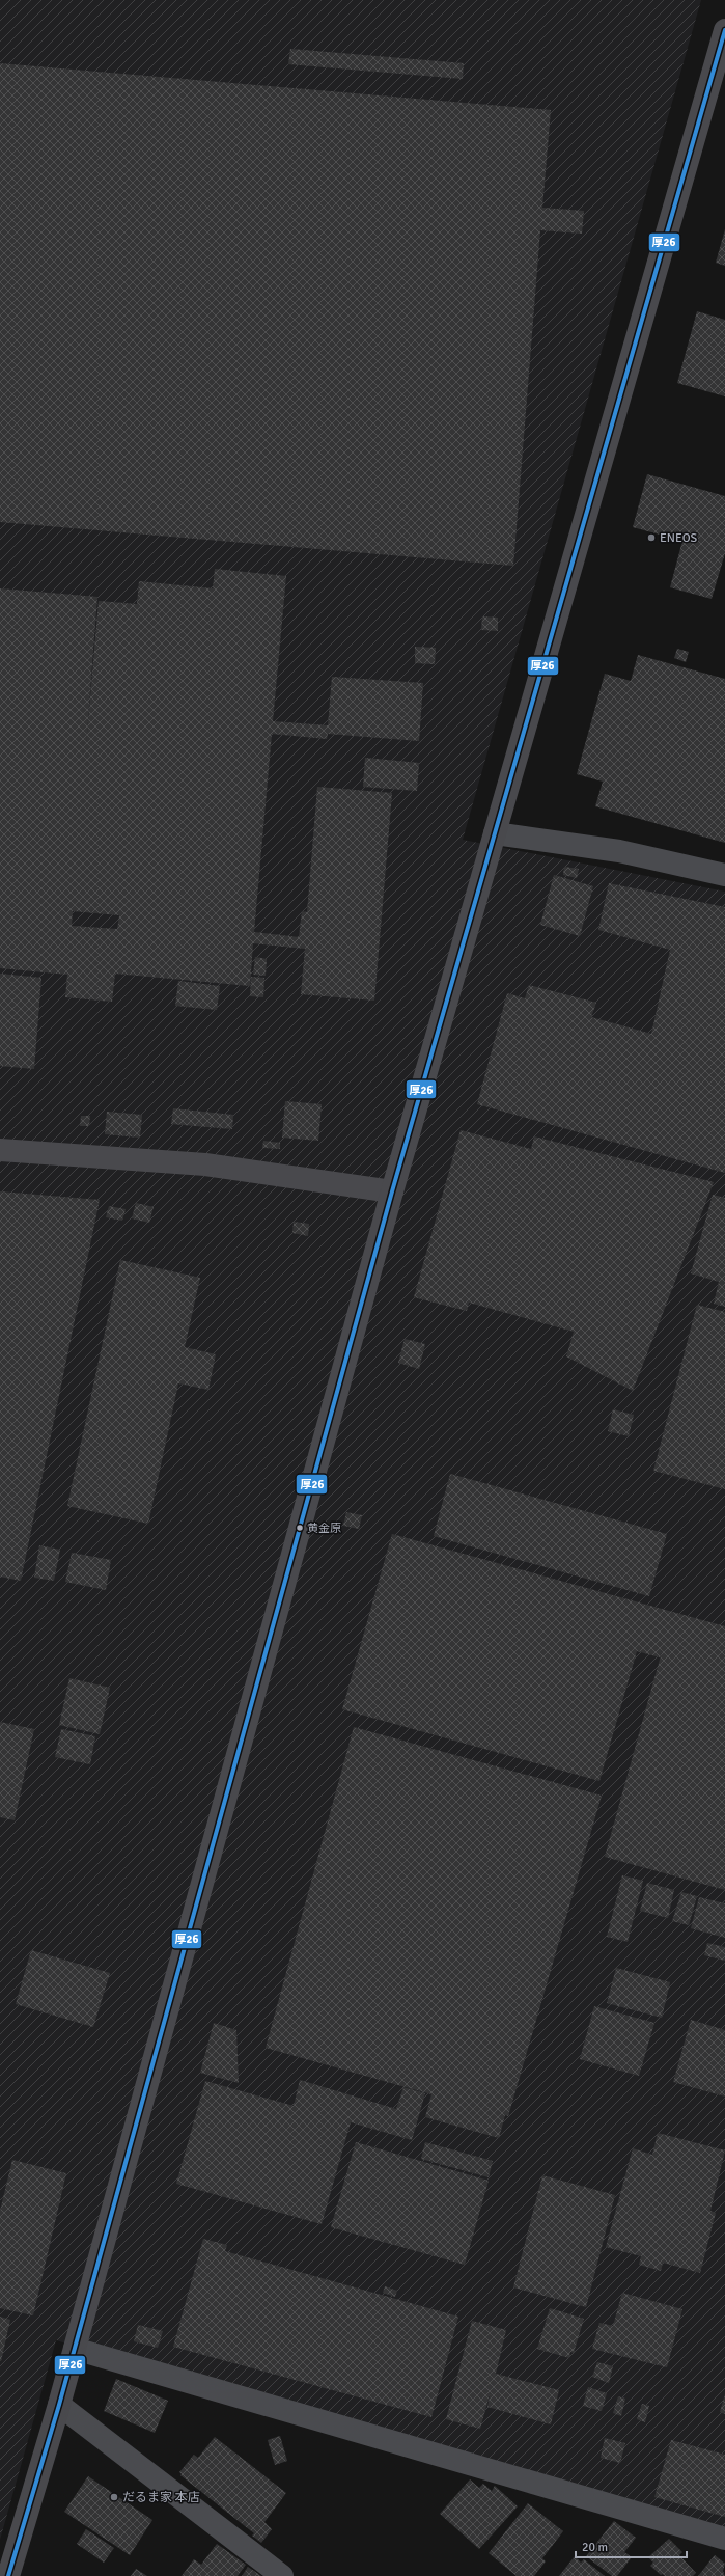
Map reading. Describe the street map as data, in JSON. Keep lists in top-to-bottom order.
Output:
{
  "places": ["ENEOS", "黄金原", "だるま家 本店"],
  "lines": ["transit line 厚26"],
  "scale_bar": "20 m"
}
